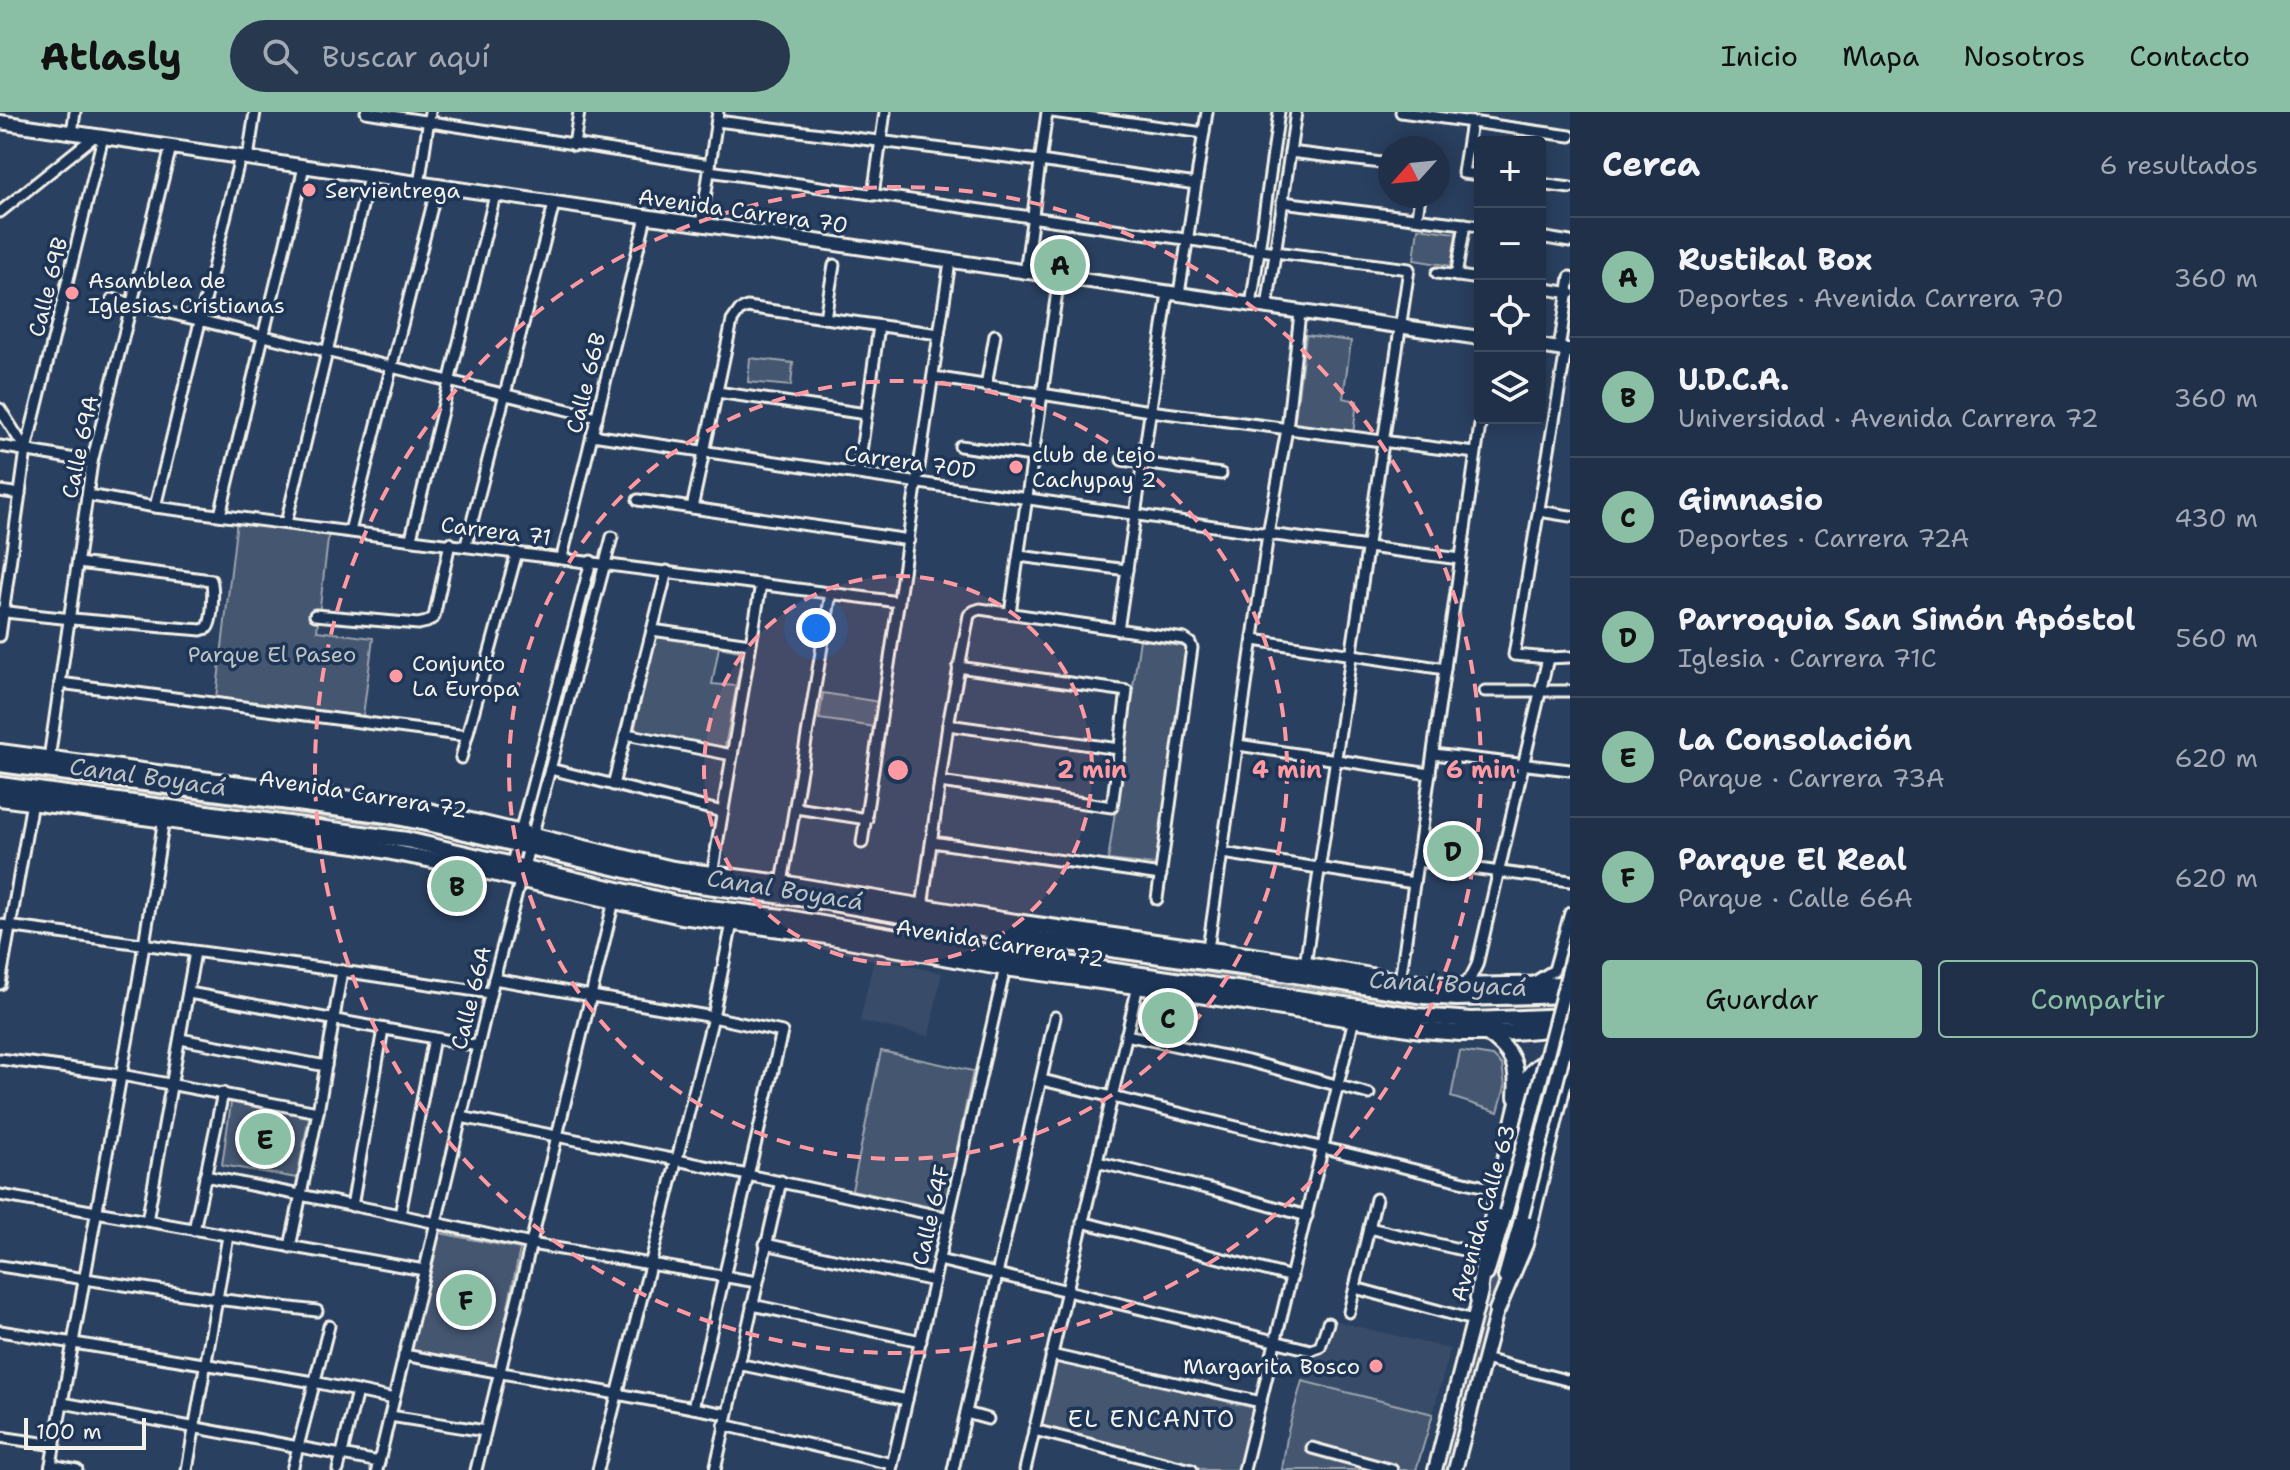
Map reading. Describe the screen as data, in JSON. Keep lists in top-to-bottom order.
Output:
{
  "streets": {
    "highway": ["Avenida Carrera 72"],
    "main road": ["Avenida Carrera 70", "Avenida Calle 63"],
    "street": [
      "Calle 69B",
      "Calle 66B",
      "Calle 69A",
      "Carrera 70D",
      "Carrera 71",
      "Calle 66A",
      "Calle 64F"
    ]
  },
  "crossings": [
    ["Avenida Carrera 70", "Calle 69B"],
    ["Avenida Carrera 70", "Calle 66B"],
    ["Avenida Carrera 70", "Calle 69A"],
    ["Calle 66B", "Carrera 70D"],
    ["Calle 66B", "Carrera 71"],
    ["Calle 69A", "Carrera 71"],
    ["Calle 69A", "Avenida Carrera 72"],
    ["Carrera 71", "Calle 66A"],
    ["Avenida Carrera 72", "Calle 66A"],
    ["Avenida Carrera 72", "Avenida Calle 63"],
    ["Avenida Carrera 72", "Calle 64F"]
  ],
  "districts": ["EL ENCANTO"],
  "water": ["Canal Boyacá"],
  "parks": ["Parque El Paseo"],
  "places": [
    "Servientrega",
    "Asamblea de Iglesias Cristianas",
    "club de tejo Cachypay 2",
    "Conjunto La Europa",
    "Margarita Bosco"
  ],
  "scale_bar": "100 m",
  "north": "bottom left",
  "page": {
    "header": "Atlasly",
    "search": "Buscar aquí",
    "nav": [
      "Inicio",
      "Mapa",
      "Nosotros",
      "Contacto"
    ],
    "heading": ["Cerca", "6 resultados"],
    "map_buttons": ["+", "−"],
    "list": [
      {
        "mark": "A",
        "name": "Rustikal Box",
        "note": "Deportes · Avenida Carrera 70",
        "value": "360 m"
      },
      {
        "mark": "B",
        "name": "U.D.C.A.",
        "note": "Universidad · Avenida Carrera 72",
        "value": "360 m"
      },
      {
        "mark": "C",
        "name": "Gimnasio",
        "note": "Deportes · Carrera 72A",
        "value": "430 m"
      },
      {
        "mark": "D",
        "name": "Parroquia San Simón Apóstol",
        "note": "Iglesia · Carrera 71C",
        "value": "560 m"
      },
      {
        "mark": "E",
        "name": "La Consolación",
        "note": "Parque · Carrera 73A",
        "value": "620 m"
      },
      {
        "mark": "F",
        "name": "Parque El Real",
        "note": "Parque · Calle 66A",
        "value": "620 m"
      }
    ],
    "pins": [
      "A",
      "D",
      "B",
      "C",
      "E",
      "F"
    ],
    "buttons": ["Guardar", "Compartir"],
    "scale": "100 m"
  },
  "rings": ["2 min", "4 min", "6 min"]
}
